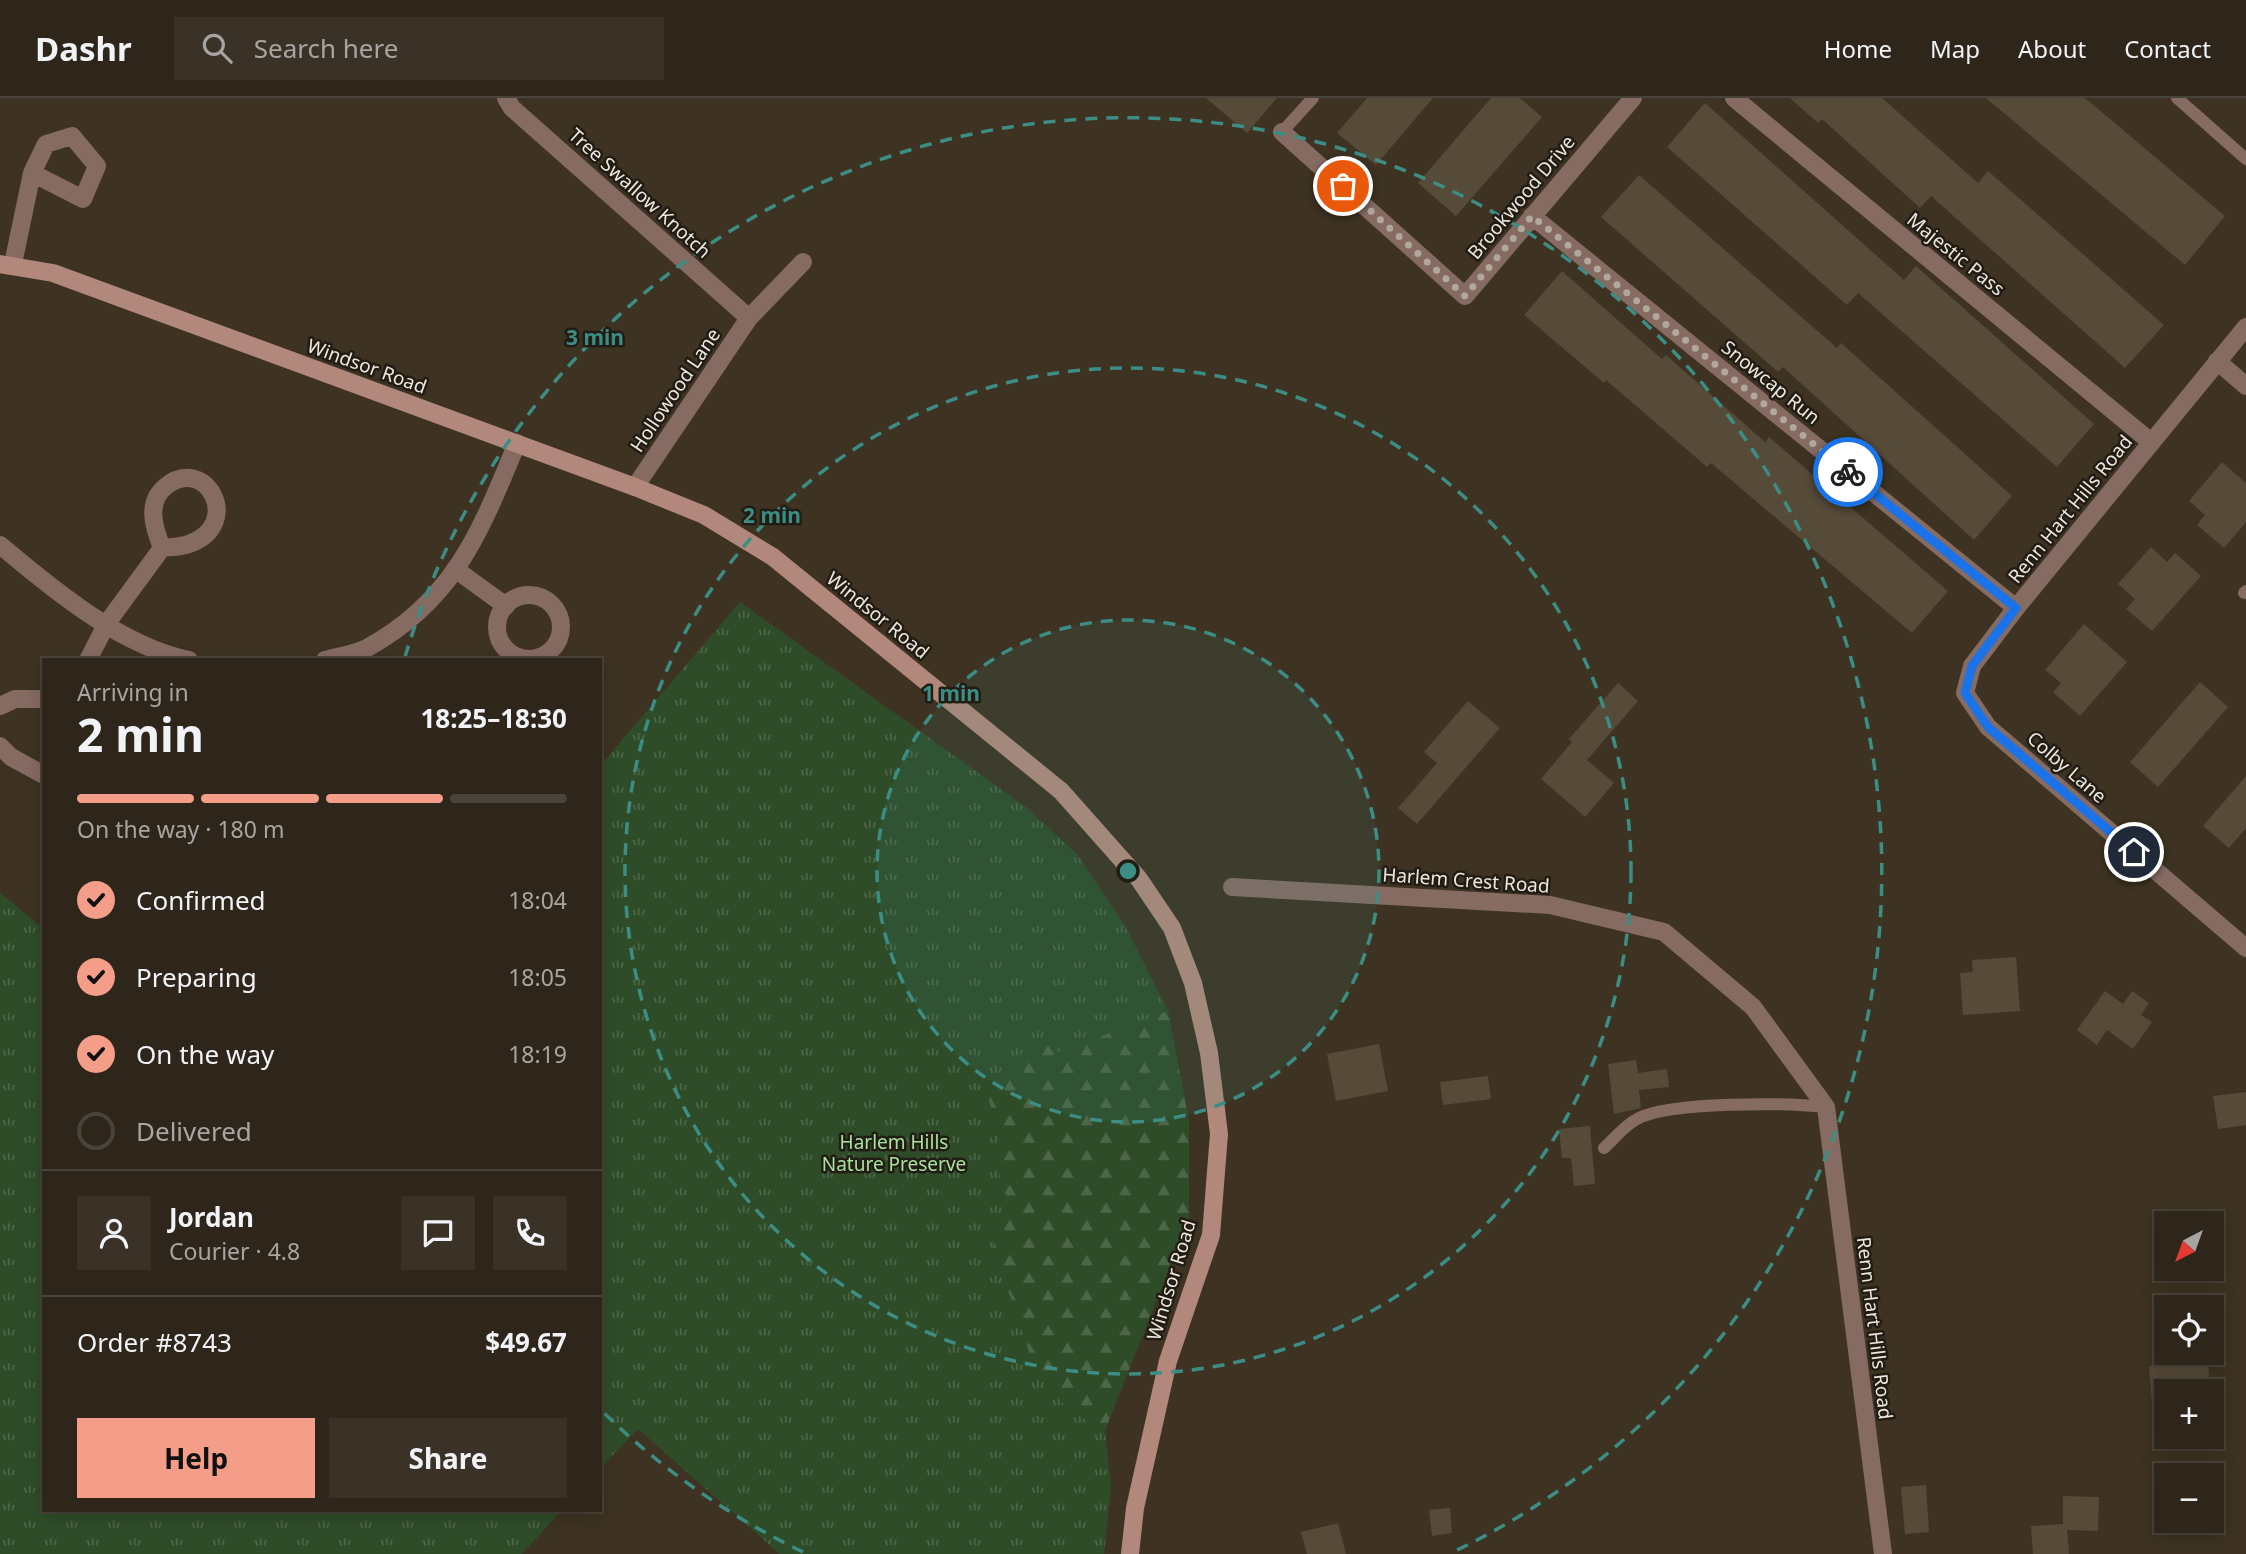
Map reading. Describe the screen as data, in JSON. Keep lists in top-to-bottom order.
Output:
{
  "streets": {
    "street": [
      "Tree Swallow Knotch",
      "Brookwood Drive",
      "Majestic Pass",
      "Windsor Road",
      "Snowcap Run",
      "Hollowood Lane",
      "Renn Hart Hills Road",
      "Colby Lane",
      "Harlem Crest Road"
    ]
  },
  "crossings": [
    ["Tree Swallow Knotch", "Hollowood Lane"],
    ["Brookwood Drive", "Snowcap Run"],
    ["Majestic Pass", "Renn Hart Hills Road"],
    ["Windsor Road", "Hollowood Lane"],
    ["Snowcap Run", "Renn Hart Hills Road"],
    ["Renn Hart Hills Road", "Colby Lane"],
    ["Renn Hart Hills Road", "Harlem Crest Road"]
  ],
  "parks": ["Harlem Hills Nature Preserve"],
  "north": "bottom left",
  "page": {
    "header": "Dashr",
    "search": "Search here",
    "nav": [
      "Home",
      "Map",
      "About",
      "Contact"
    ],
    "heading": ["2 min", "Arriving in", "18:25–18:30"],
    "panel": [
      "Jordan",
      "Courier · 4.8",
      "Order #8743",
      "$49.67"
    ],
    "bar": "On the way · 180 m",
    "list": [
      ["Confirmed", "18:04"],
      ["Preparing", "18:05"],
      ["On the way", "18:19"],
      "Delivered"
    ],
    "map_buttons": ["+", "−"],
    "buttons": ["Help", "Share"]
  },
  "rings": ["3 min", "2 min", "1 min"]
}
